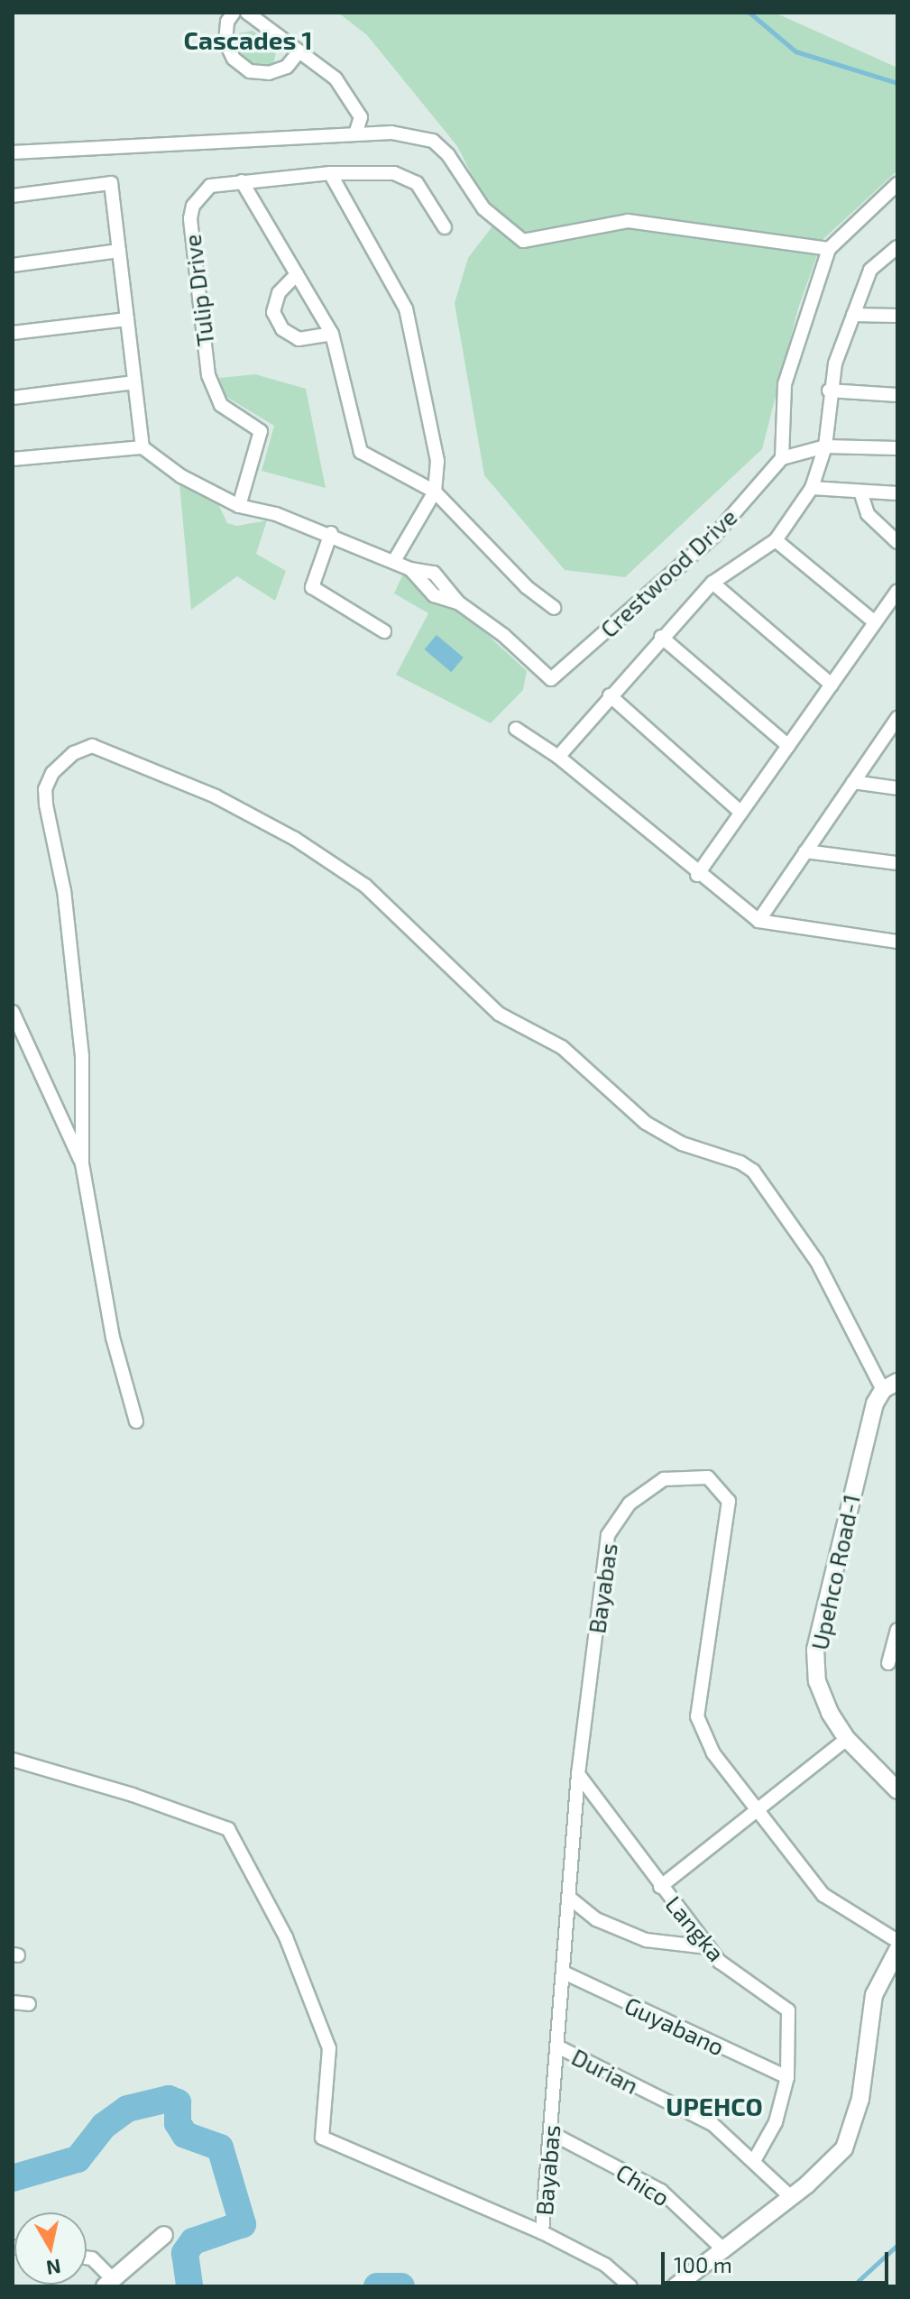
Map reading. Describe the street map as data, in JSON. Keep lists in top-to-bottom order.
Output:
{
  "streets": {
    "street": [
      "Tulip Drive",
      "Crestwood Drive",
      "Upehco Road-1",
      "Bayabas",
      "Langka",
      "Guyabano",
      "Durian",
      "Chico"
    ]
  },
  "crossings": [
    ["Tulip Drive", "Crestwood Drive"],
    ["Bayabas", "Langka"],
    ["Bayabas", "Guyabano"],
    ["Bayabas", "Durian"],
    ["Bayabas", "Chico"],
    ["Langka", "Guyabano"],
    ["Langka", "Durian"]
  ],
  "districts": ["Cascades 1", "UPEHCO"],
  "scale_bar": "100 m",
  "north": "bottom"
}
